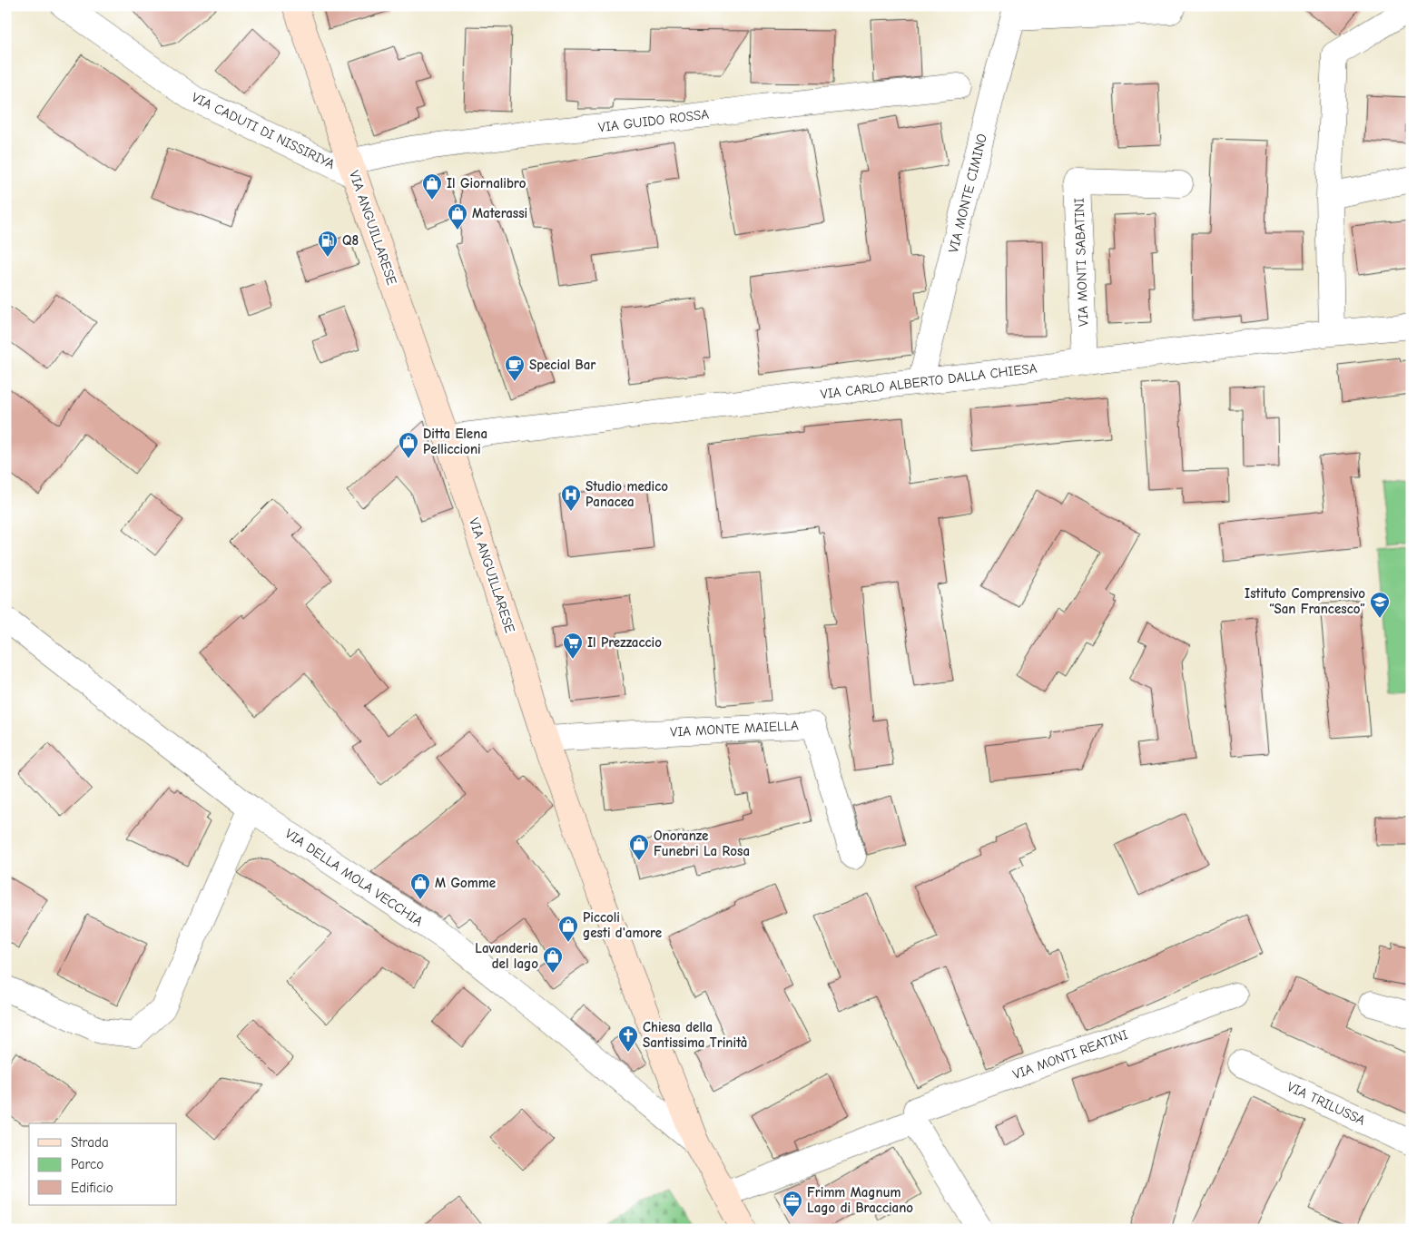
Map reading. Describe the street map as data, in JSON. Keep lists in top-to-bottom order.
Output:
{
  "streets": {
    "main road": ["VIA ANGUILLARESE"],
    "street": [
      "VIA GUIDO ROSSA",
      "VIA CADUTI DI NISSIRIYA",
      "VIA MONTE CIMINO",
      "VIA MONTI SABATINI",
      "VIA CARLO ALBERTO DALLA CHIESA",
      "VIA MONTE MAIELLA",
      "VIA DELLA MOLA VECCHIA",
      "VIA MONTI REATINI",
      "VIA TRILUSSA"
    ]
  },
  "crossings": [
    ["VIA GUIDO ROSSA", "VIA CADUTI DI NISSIRIYA"],
    ["VIA GUIDO ROSSA", "VIA ANGUILLARESE"],
    ["VIA CADUTI DI NISSIRIYA", "VIA ANGUILLARESE"],
    ["VIA MONTE CIMINO", "VIA CARLO ALBERTO DALLA CHIESA"],
    ["VIA ANGUILLARESE", "VIA CARLO ALBERTO DALLA CHIESA"],
    ["VIA ANGUILLARESE", "VIA MONTE MAIELLA"],
    ["VIA ANGUILLARESE", "VIA DELLA MOLA VECCHIA"],
    ["VIA MONTI SABATINI", "VIA CARLO ALBERTO DALLA CHIESA"]
  ],
  "places": {
    "shop": [
      "Il Giornalibro",
      "Materassi",
      "Ditta Elena Pelliccioni",
      "Onoranze Funebri La Rosa",
      "M Gomme",
      "Piccoli gesti d'amore",
      "Lavanderia del lago"
    ],
    "fuel station": ["Q8"],
    "cafe": ["Special Bar"],
    "hospital": ["Studio medico Panacea"],
    "school or university": ["Istituto Comprensivo “San Francesco”"],
    "supermarket": ["Il Prezzaccio"],
    "church": ["Chiesa della Santissima Trinità"],
    "office": ["Frimm Magnum Lago di Bracciano"]
  },
  "legend": ["Strada", "Parco", "Edificio"]
}
